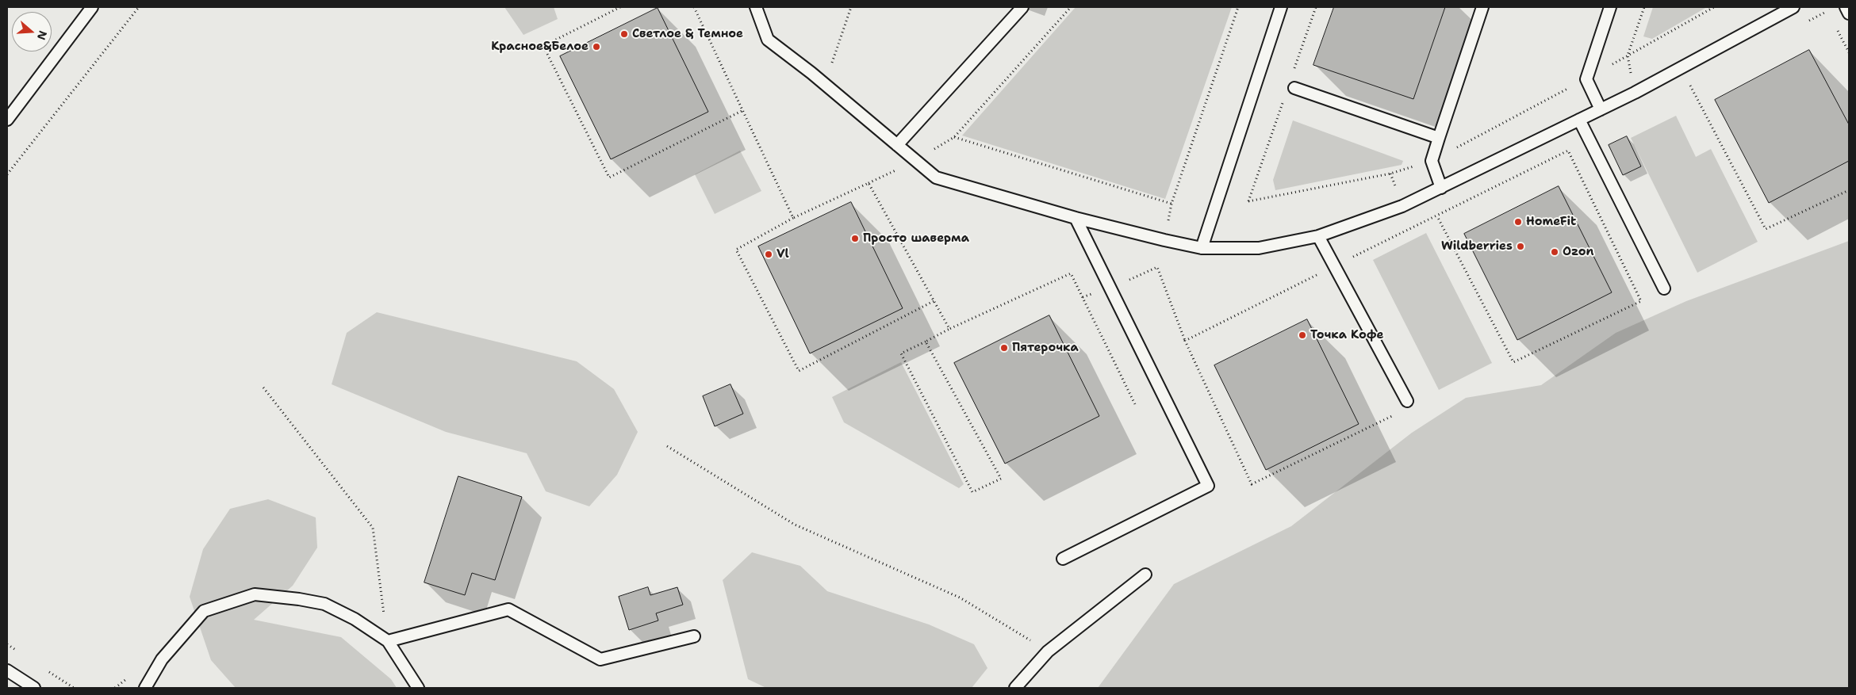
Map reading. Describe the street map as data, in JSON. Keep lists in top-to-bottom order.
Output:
{
  "places": [
    "Светлое & Темное",
    "Красное&Белое",
    "HomeFit",
    "Просто шаверма",
    "Wildberries",
    "Ozon",
    "Vl",
    "Точка Кофе",
    "Пятерочка"
  ],
  "north": "right"
}
